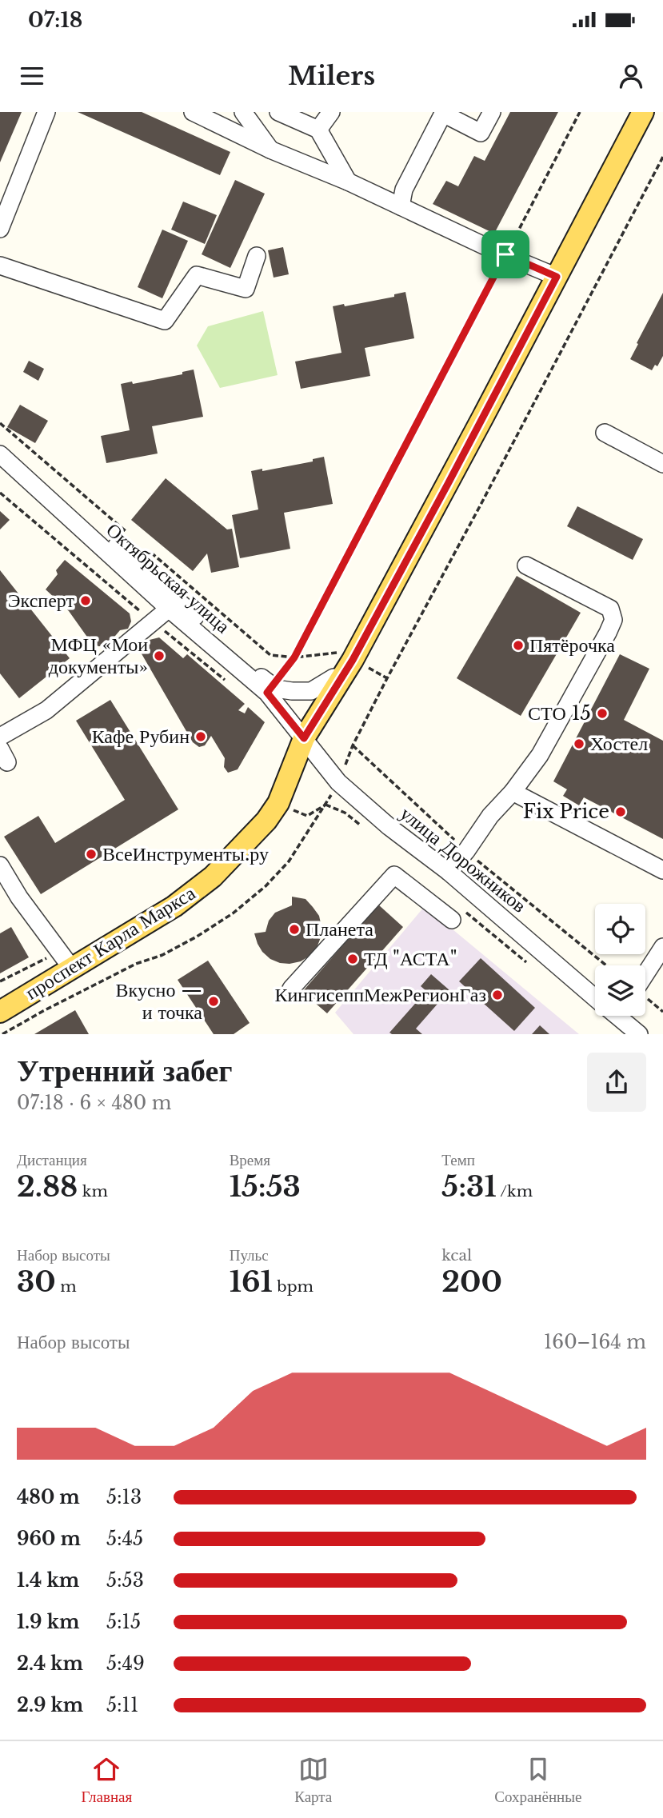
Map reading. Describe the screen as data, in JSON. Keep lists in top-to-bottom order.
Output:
{
  "streets": {
    "main road": ["проспект Карла Маркса"],
    "street": ["Октябрьская улица", "улица Дорожников"]
  },
  "crossings": [
    ["Октябрьская улица", "улица Дорожников"],
    ["Октябрьская улица", "проспект Карла Маркса"],
    ["улица Дорожников", "проспект Карла Маркса"]
  ],
  "places": [
    "Эксперт",
    "Пятёрочка",
    "МФЦ «Мои документы»",
    "СТО 15",
    "Кафе Рубин",
    "Хостел",
    "Fix Price",
    "ВсеИнструменты.ру",
    "Планета",
    "ТД \"АСТА\"",
    "КингисеппМежРегионГаз",
    "Вкусно — и точка"
  ],
  "page": {
    "status": "07:18",
    "header": "Milers",
    "heading": ["Утренний забег", "07:18 · 6 × 480 m"],
    "stats": [
      ["Дистанция", "2.88 km"],
      ["Время", "15:53"],
      ["Темп", "5:31 /km"],
      ["Набор высоты", "30 m"],
      ["Пульс", "161 bpm"],
      ["kcal", "200"]
    ],
    "chart": ["Набор высоты", "160–164 m"],
    "list": [
      {
        "name": "480 m",
        "note": "5:13"
      },
      {
        "name": "960 m",
        "note": "5:45"
      },
      {
        "name": "1.4 km",
        "note": "5:53"
      },
      {
        "name": "1.9 km",
        "note": "5:15"
      },
      {
        "name": "2.4 km",
        "note": "5:49"
      },
      {
        "name": "2.9 km",
        "note": "5:11"
      }
    ],
    "tabs": ["Главная", "Карта", "Сохранённые"]
  }
}
